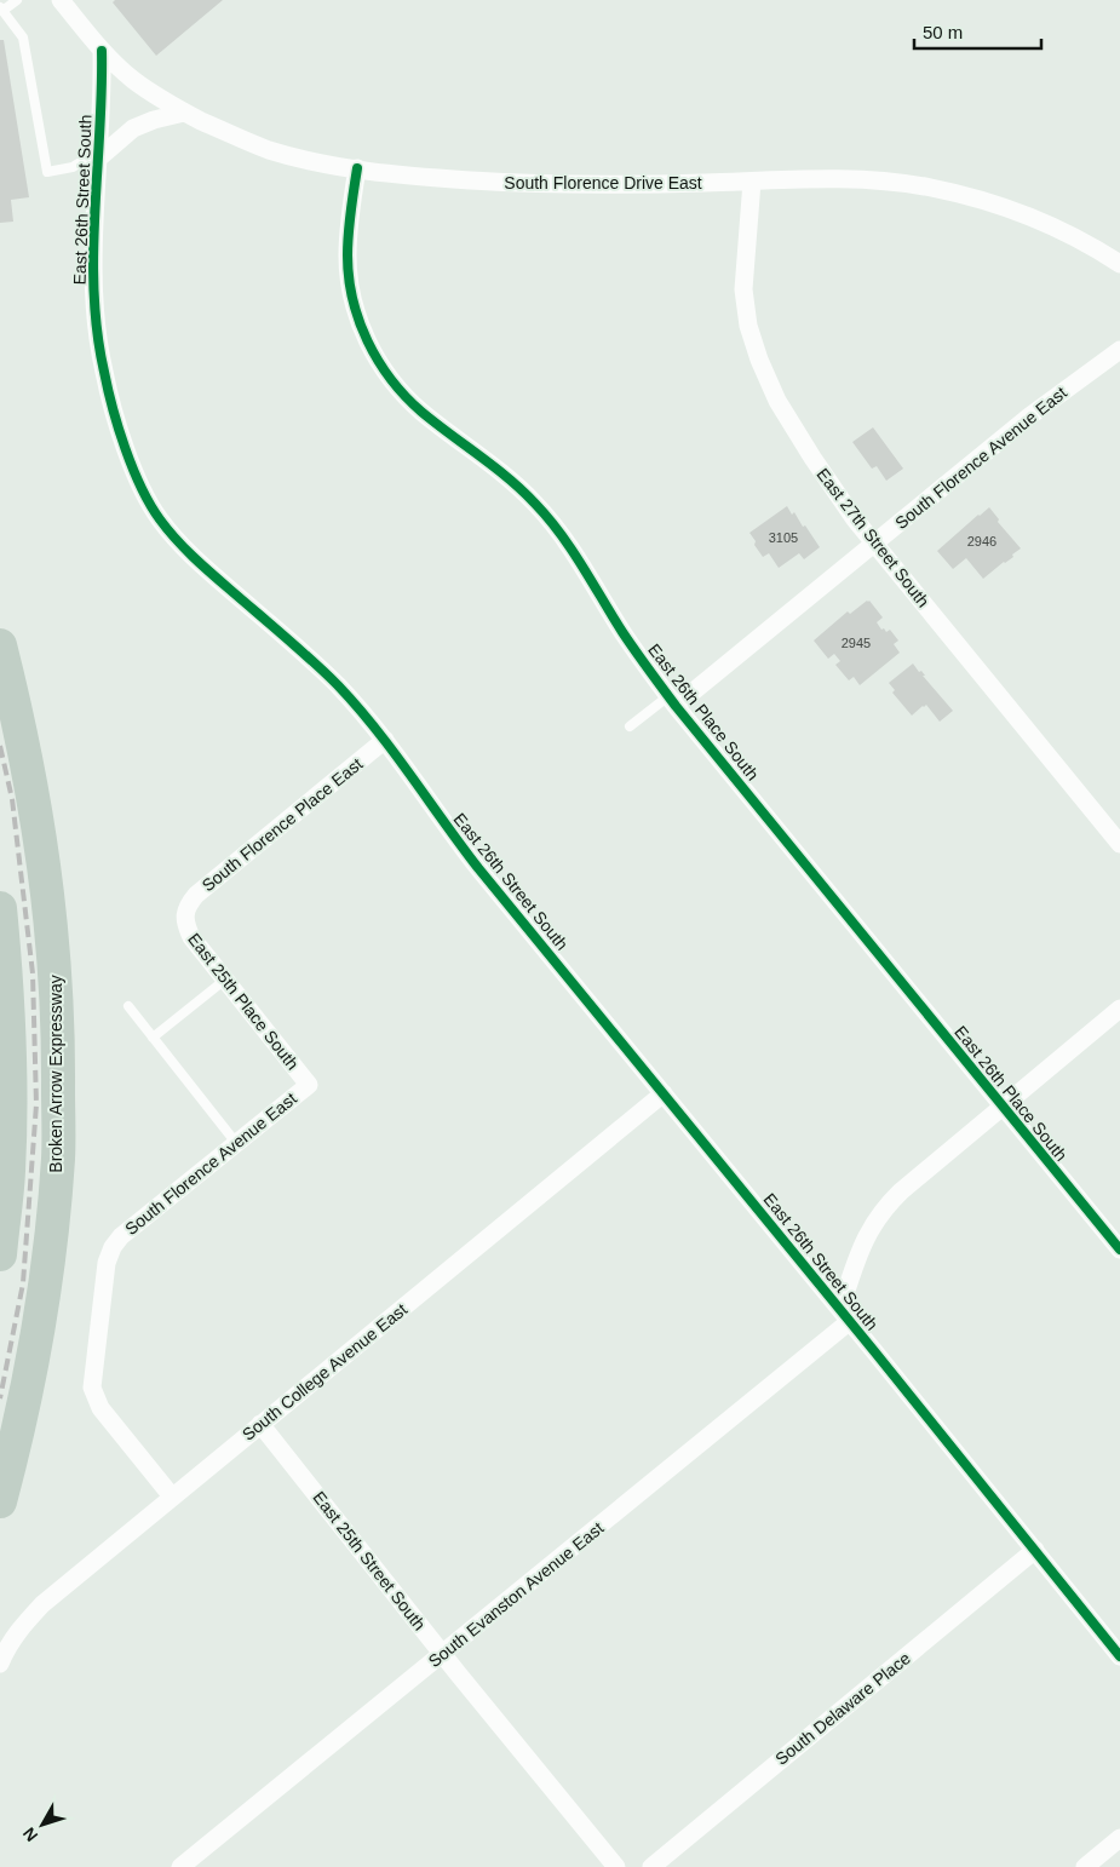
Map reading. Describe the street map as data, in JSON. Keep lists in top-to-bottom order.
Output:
{
  "streets": {
    "highway": ["Broken Arrow Expressway"],
    "street": [
      "South Florence Drive East",
      "East 26th Street South",
      "South Florence Avenue East",
      "East 27th Street South",
      "East 26th Place South",
      "South Florence Place East",
      "East 25th Place South",
      "South College Avenue East",
      "East 25th Street South",
      "South Evanston Avenue East",
      "South Delaware Place"
    ]
  },
  "crossings": [
    ["South Florence Drive East", "East 26th Street South"],
    ["South Florence Drive East", "East 27th Street South"],
    ["South Florence Drive East", "East 26th Place South"],
    ["East 26th Street South", "South Florence Place East"],
    ["East 26th Street South", "South College Avenue East"],
    ["East 26th Street South", "South Evanston Avenue East"],
    ["East 26th Street South", "South Delaware Place"],
    ["South Florence Avenue East", "East 27th Street South"],
    ["South Florence Avenue East", "East 26th Place South"],
    ["South Florence Avenue East", "East 25th Place South"],
    ["South Florence Avenue East", "South College Avenue East"],
    ["South Florence Place East", "East 25th Place South"],
    ["South College Avenue East", "East 25th Street South"],
    ["East 25th Street South", "South Evanston Avenue East"]
  ],
  "house_numbers": ["3105", "2946", "2945"],
  "scale_bar": "50 m",
  "north": "bottom left"
}
